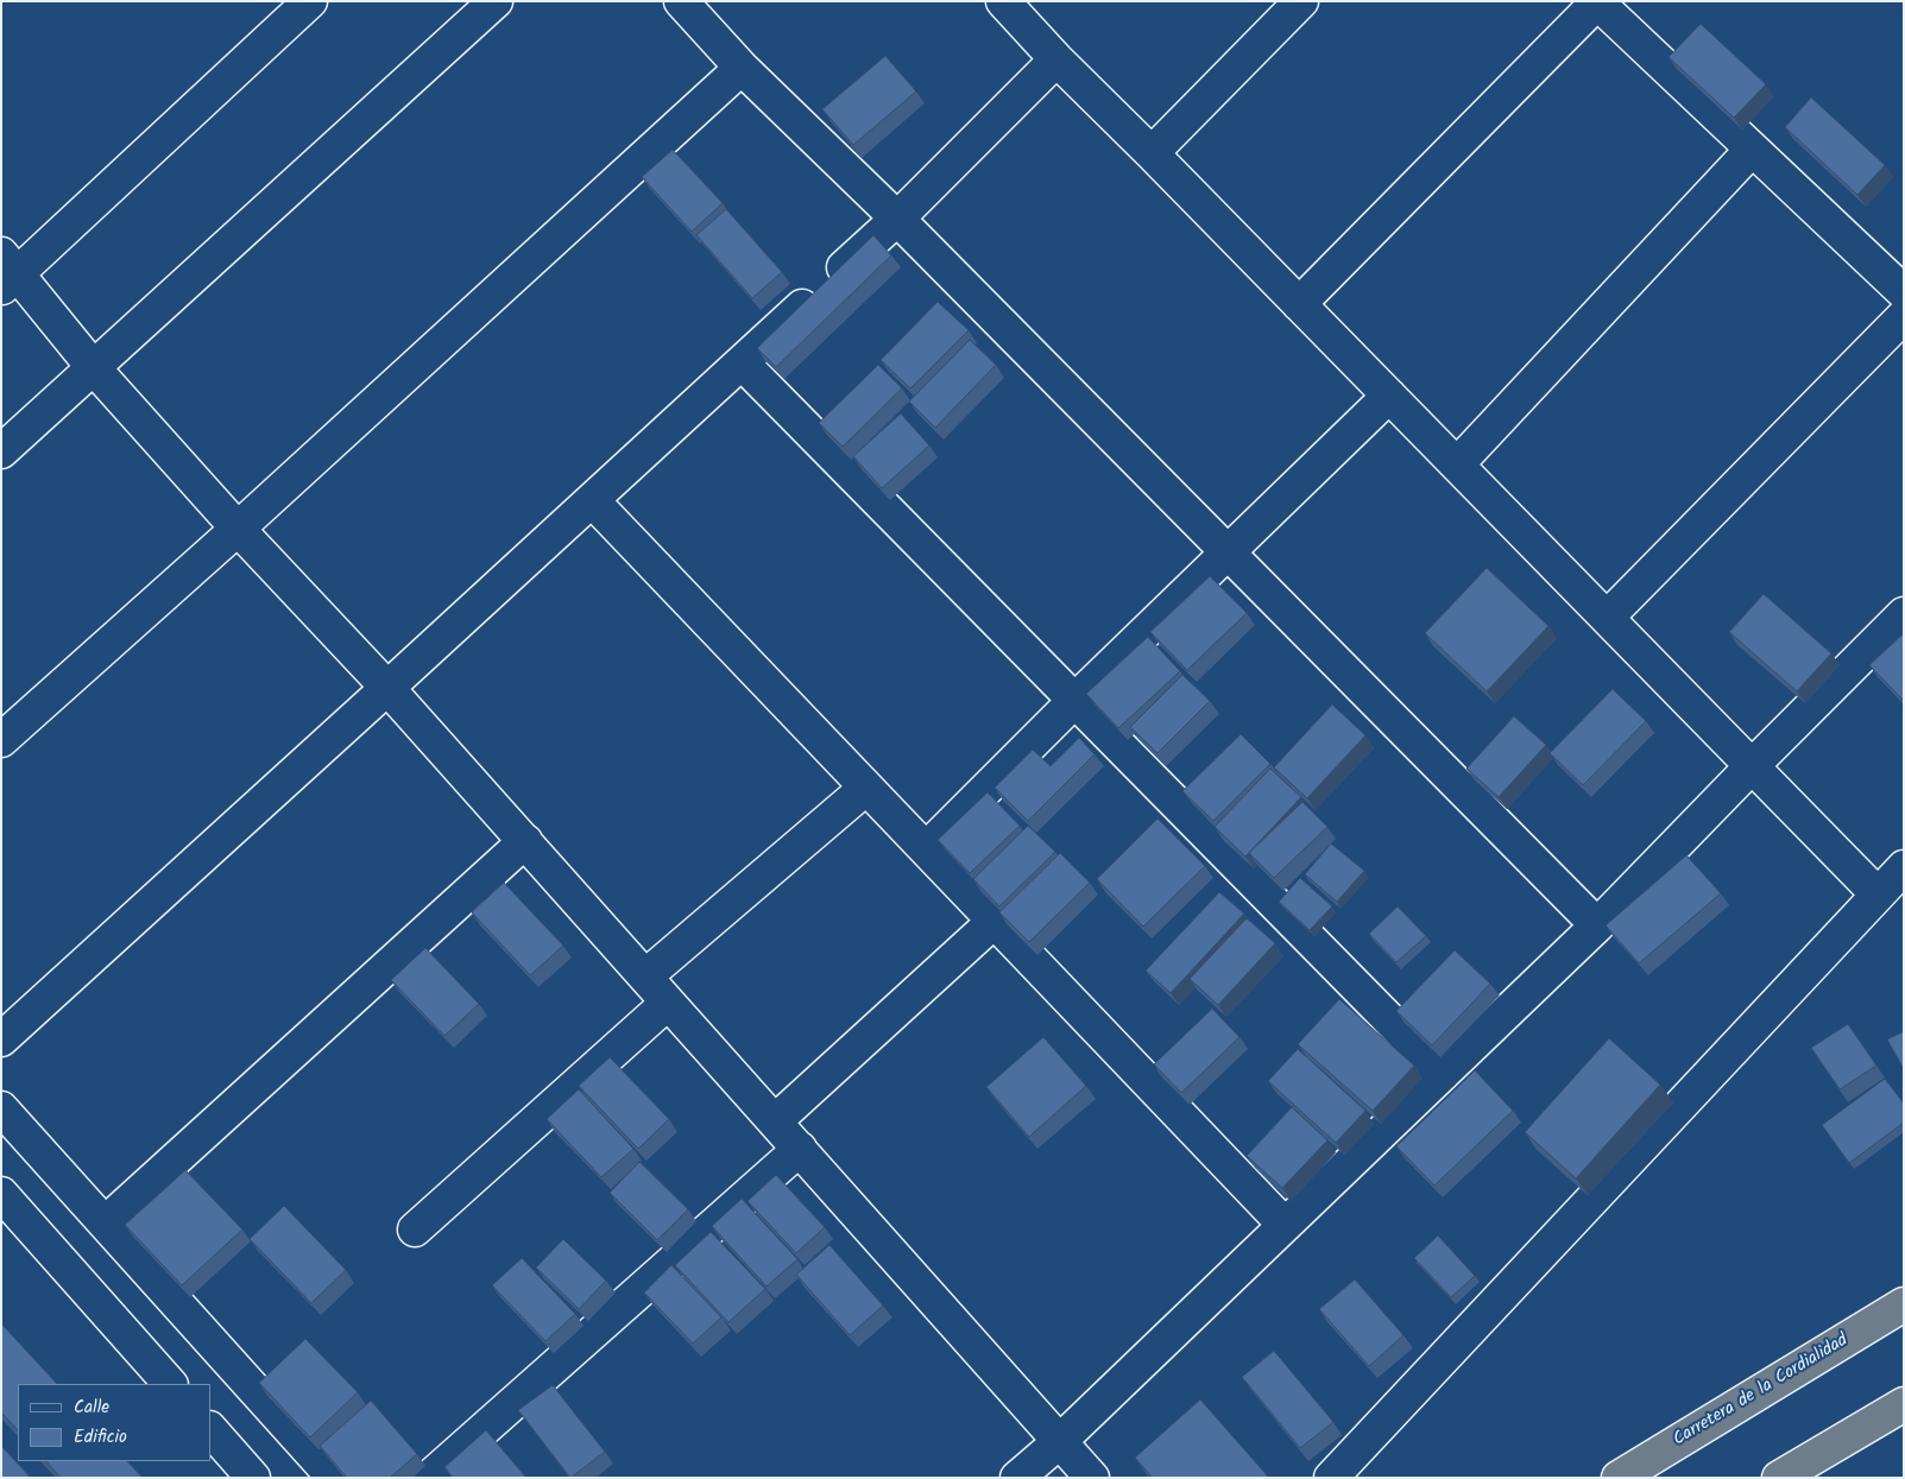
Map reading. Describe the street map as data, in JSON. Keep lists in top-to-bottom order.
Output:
{
  "streets": {
    "highway": ["Carretera de la Cordialidad"]
  },
  "legend": ["Calle", "Edificio"]
}
